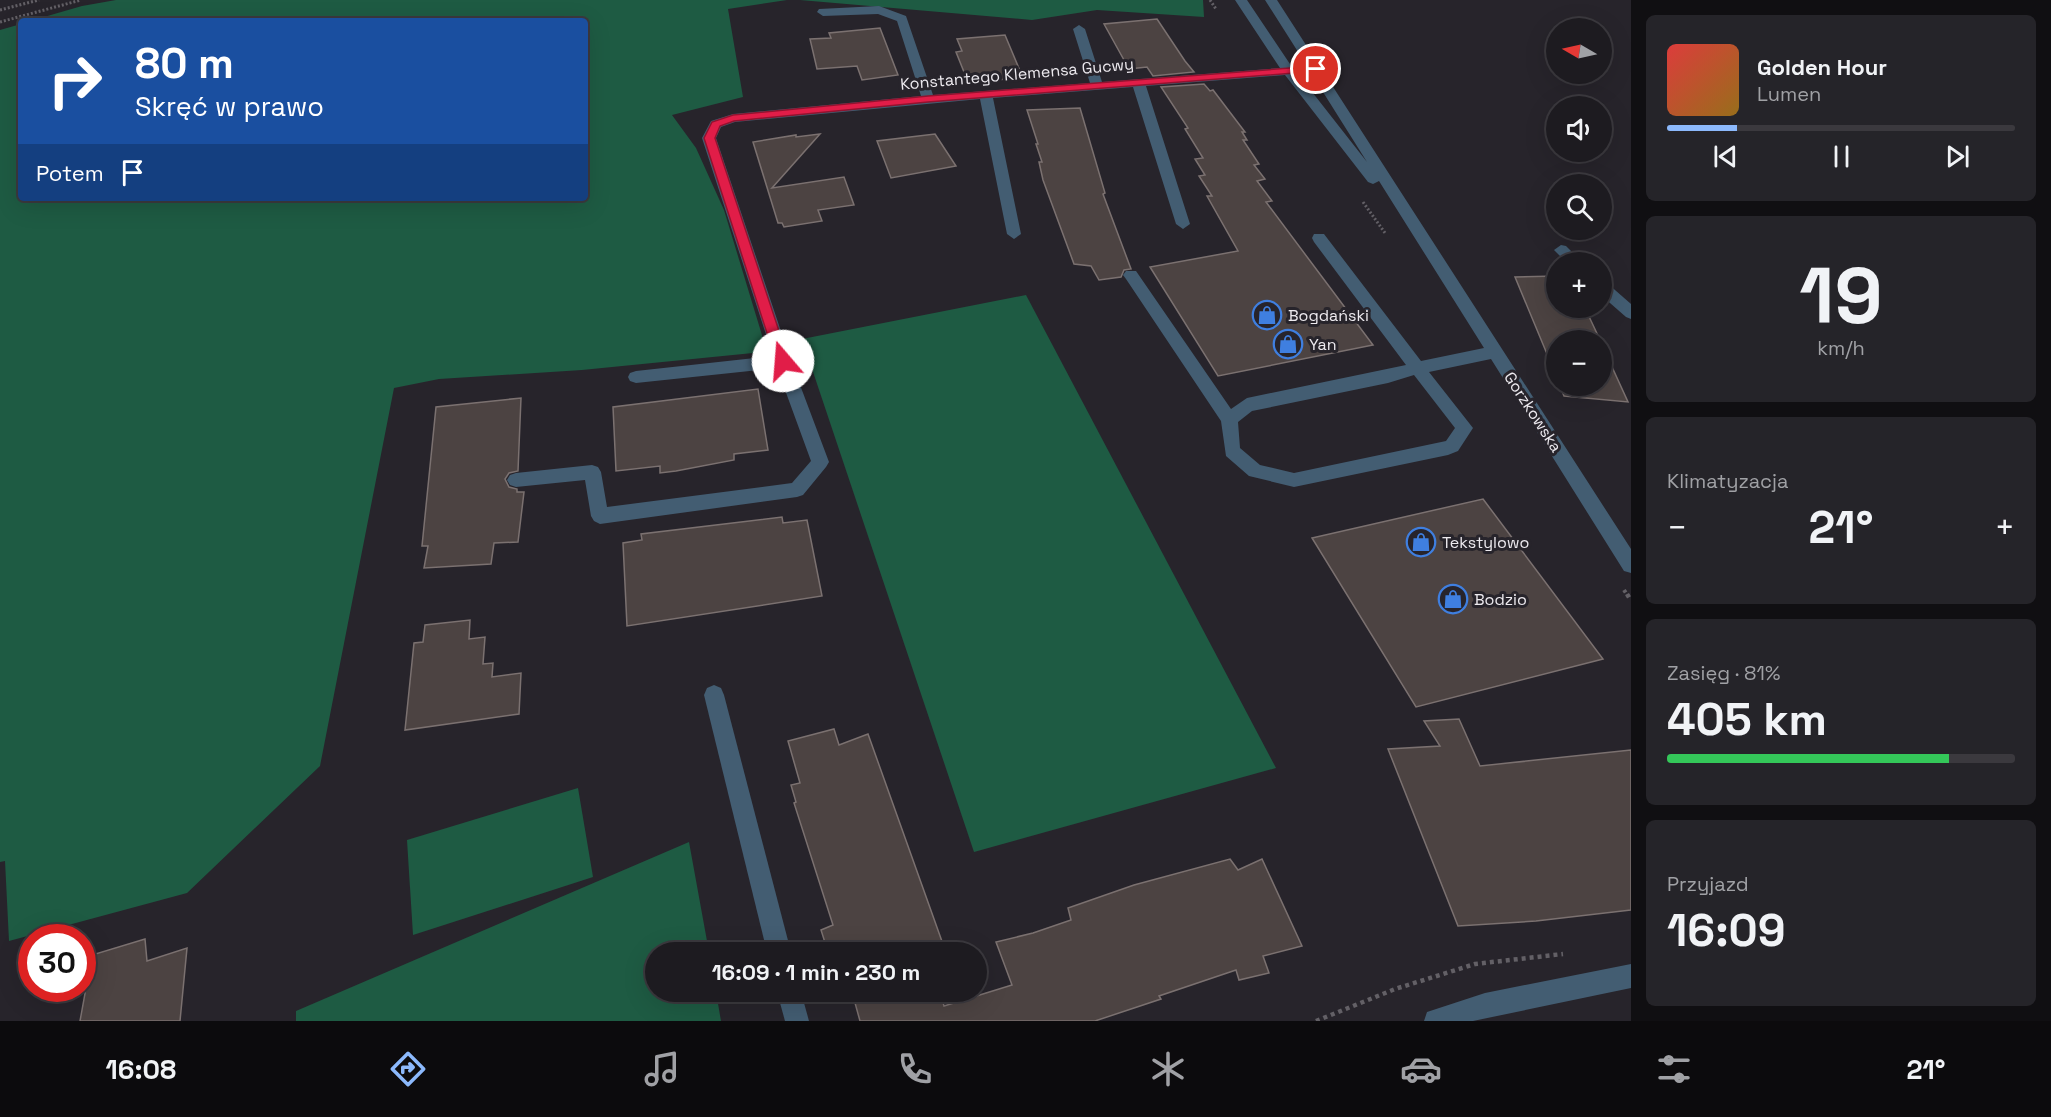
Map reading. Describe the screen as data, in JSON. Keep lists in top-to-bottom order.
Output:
{
  "streets": {
    "street": ["Konstantego Klemensa Gucwy", "Gorzkowska"]
  },
  "crossings": [
    ["Konstantego Klemensa Gucwy", "Gorzkowska"]
  ],
  "places": {
    "shop": [
      "Bogdański",
      "Yan",
      "Tekstylowo",
      "Bodzio"
    ]
  },
  "north": "left",
  "page": {
    "map_buttons": ["+", "−"],
    "turn": ["80 m", "Skręć w prawo"],
    "song": ["Golden Hour", "Lumen"],
    "then": "Potem",
    "tile": [
      ["19", "km/h"],
      "Klimatyzacja",
      ["Zasięg · 81%", "405 km"],
      ["Przyjazd", "16:09"]
    ],
    "heat": ["−", "21°", "+"],
    "limit": "30",
    "trip": "16:09 · 1 min · 230 m",
    "tabs": ["16:08", "21°"]
  }
}
